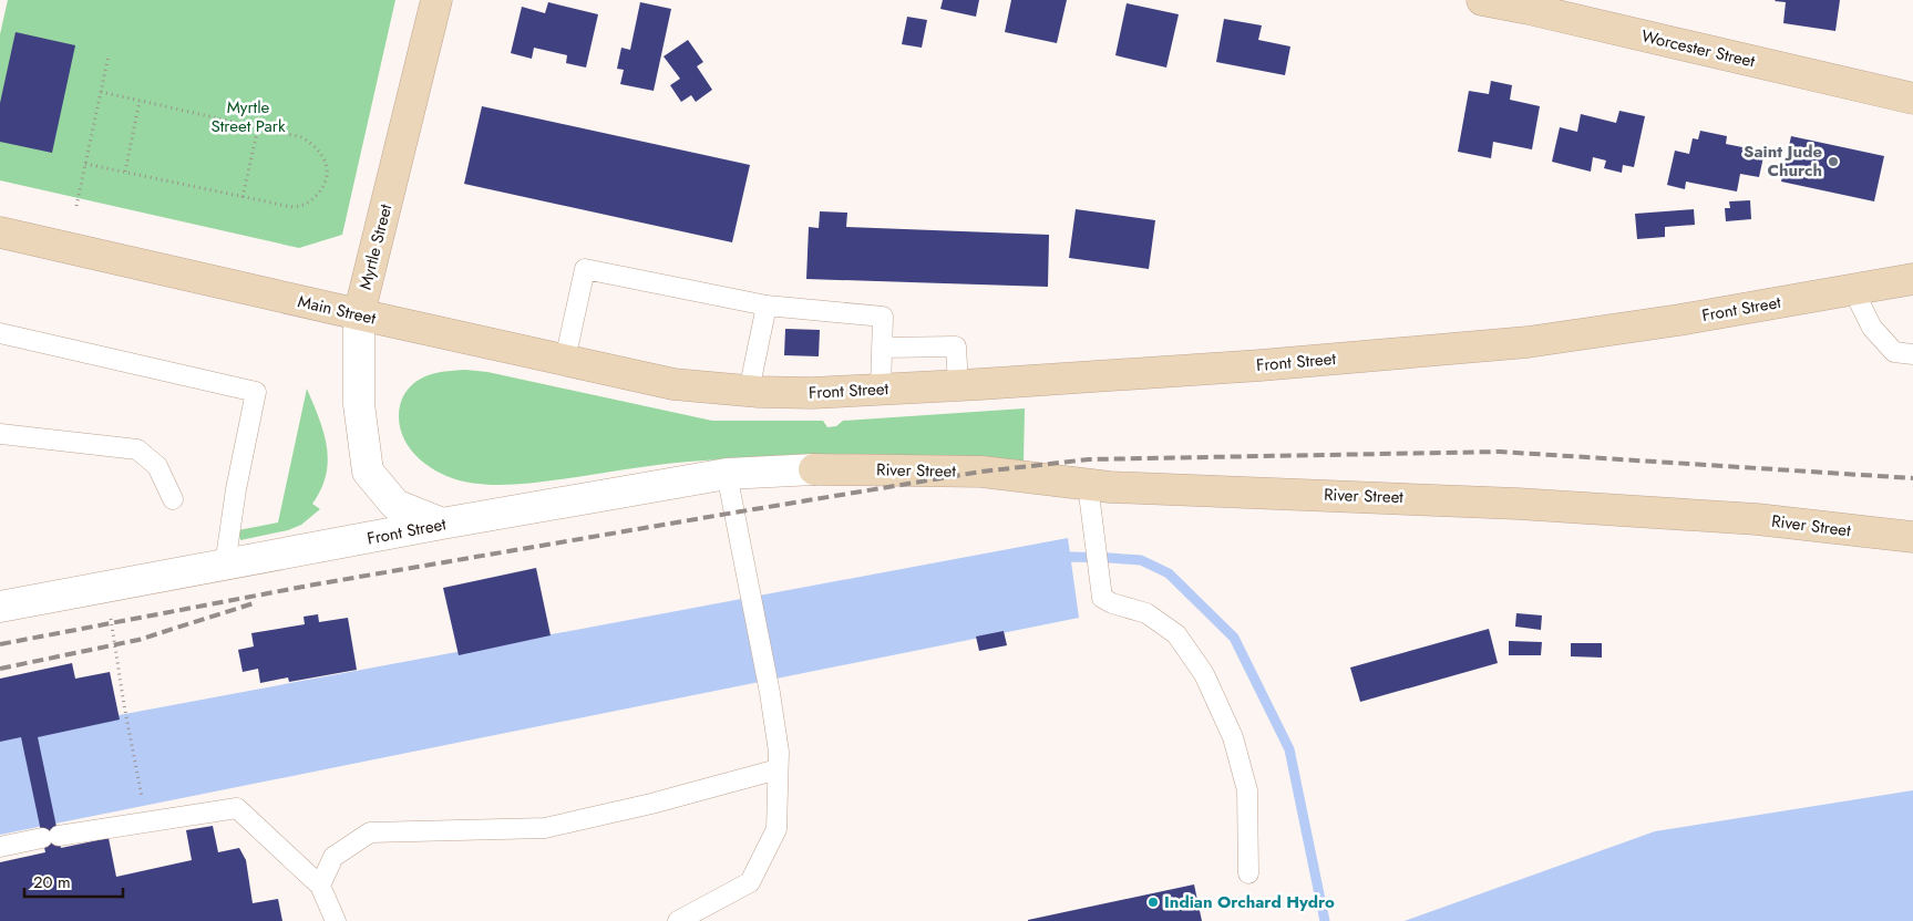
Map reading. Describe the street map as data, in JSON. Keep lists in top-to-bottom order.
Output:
{
  "streets": {
    "main road": [
      "Worcester Street",
      "Myrtle Street",
      "Front Street",
      "Main Street",
      "River Street"
    ]
  },
  "crossings": [
    ["Myrtle Street", "Front Street"],
    ["Myrtle Street", "Main Street"],
    ["Front Street", "Main Street"],
    ["Front Street", "River Street"]
  ],
  "parks": ["Myrtle Street Park"],
  "places": ["Saint Jude Church", "Indian Orchard Hydro"],
  "scale_bar": "20 m"
}
